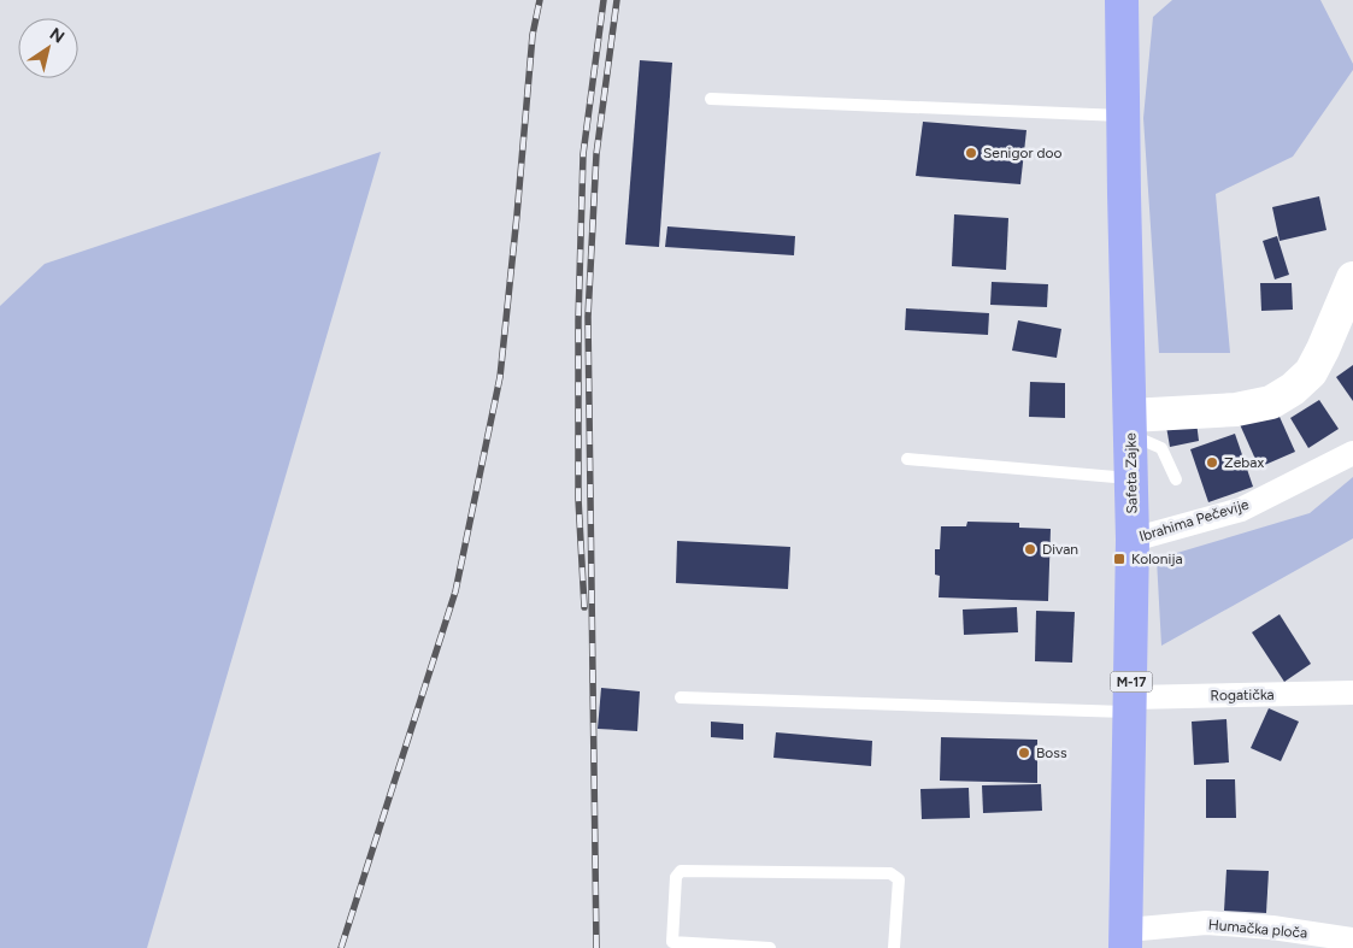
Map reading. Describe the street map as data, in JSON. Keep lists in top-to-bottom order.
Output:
{
  "streets": {
    "main road": ["Safeta Zajke", "M-17"],
    "street": ["Ibrahima Pečevije", "Rogatička", "Humačka ploča"]
  },
  "crossings": [
    ["Safeta Zajke", "Ibrahima Pečevije"],
    ["Safeta Zajke", "Rogatička"],
    ["Safeta Zajke", "Humačka ploča"]
  ],
  "places": {
    "other": [
      "Senigor doo",
      "Zebax",
      "Divan",
      "Boss"
    ],
    "transit": ["Kolonija"]
  },
  "north": "top right"
}
